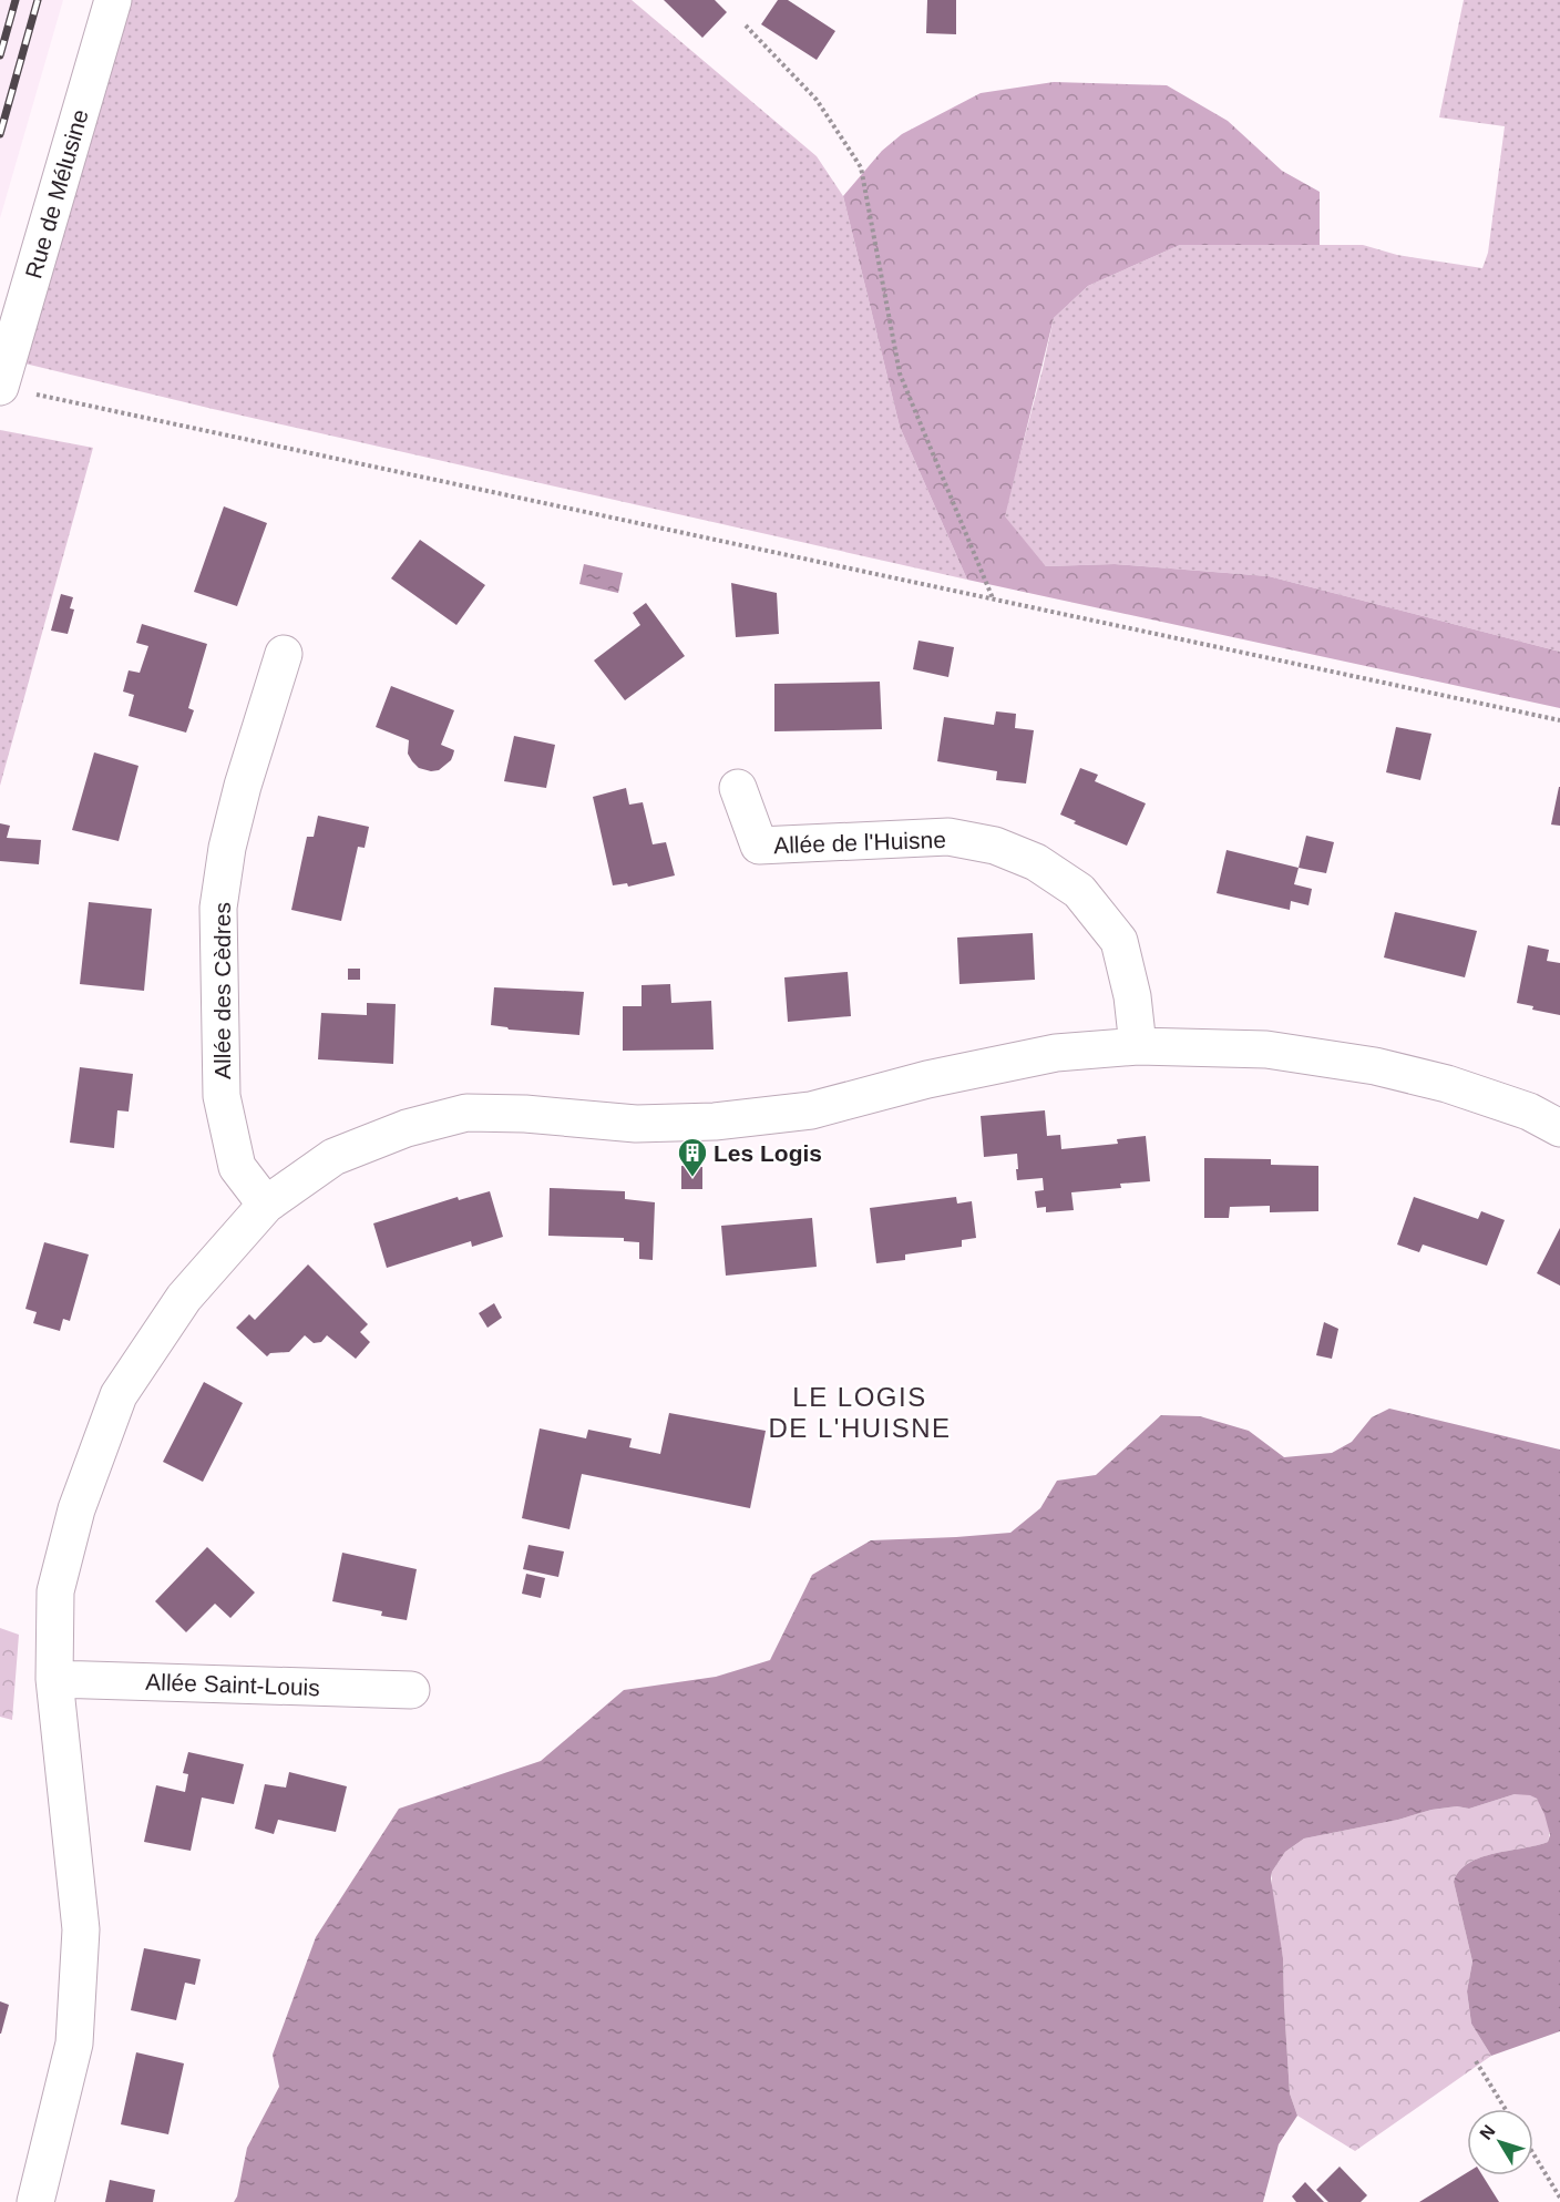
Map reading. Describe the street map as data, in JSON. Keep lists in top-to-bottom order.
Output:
{
  "streets": {
    "street": [
      "Rue de Mélusine",
      "Allée de l'Huisne",
      "Allée des Cèdres",
      "Allée Saint-Louis"
    ]
  },
  "districts": ["LE LOGIS DE L'HUISNE"],
  "places": {
    "building": ["Les Logis"]
  },
  "north": "top left"
}
